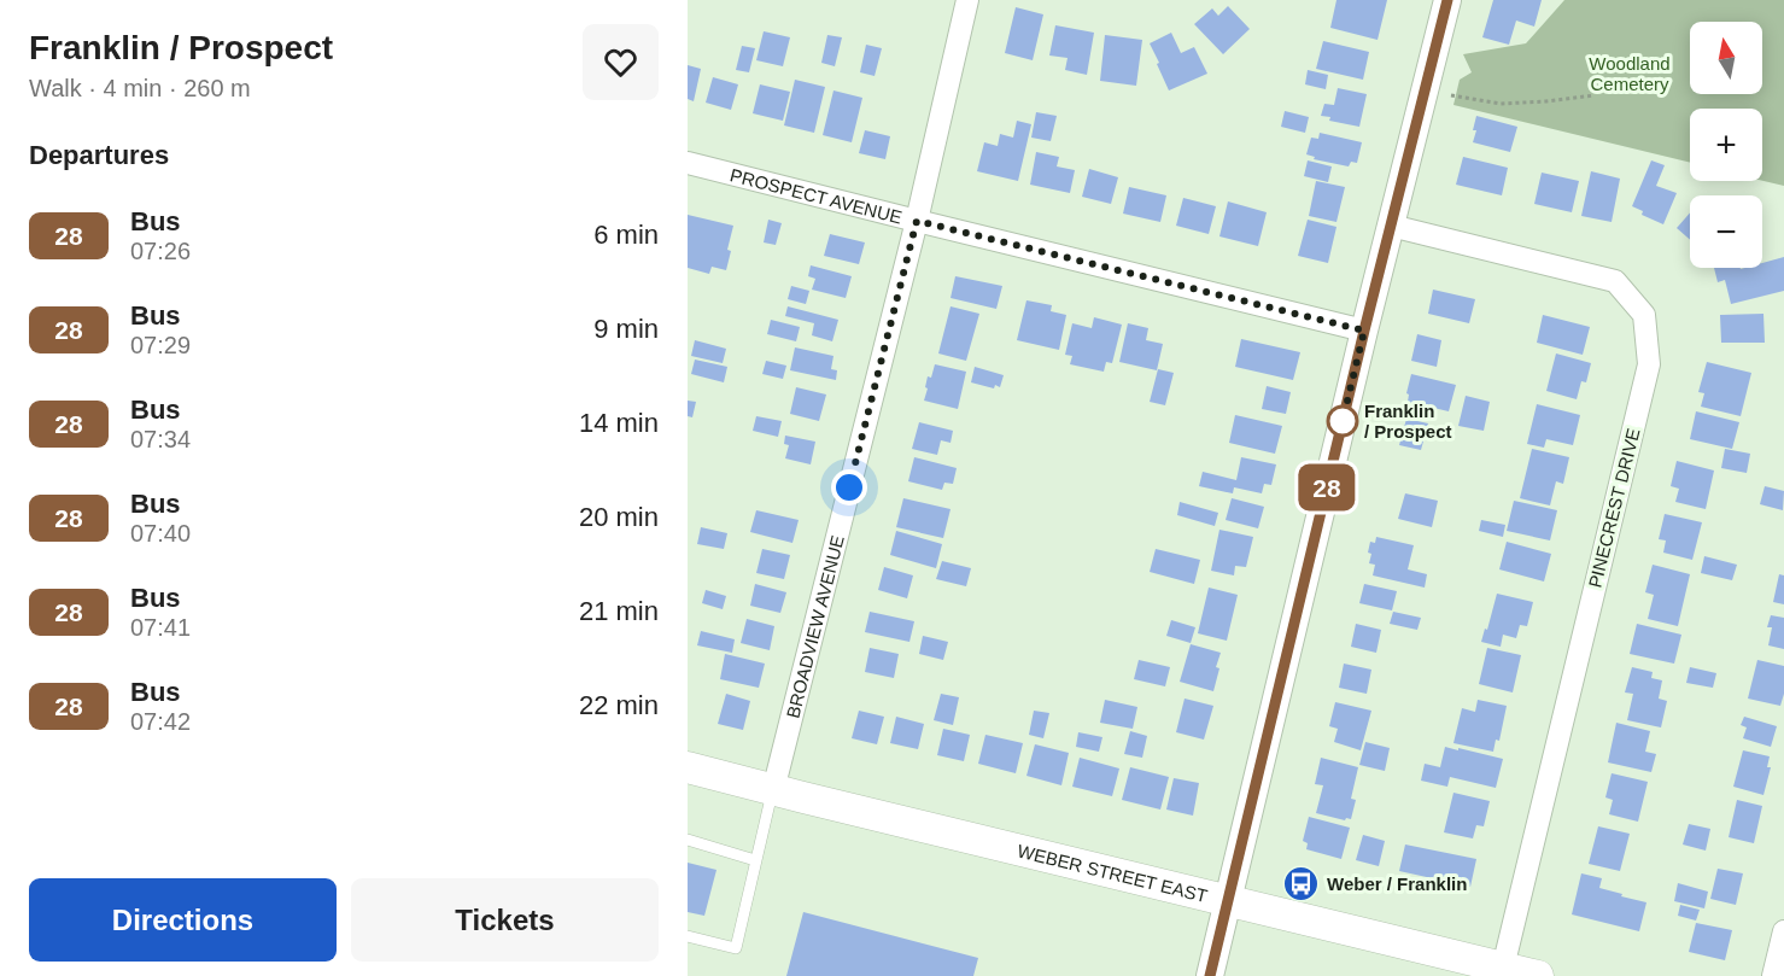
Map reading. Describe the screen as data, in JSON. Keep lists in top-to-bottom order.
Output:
{
  "streets": {
    "main road": ["WEBER STREET EAST"],
    "street": ["PROSPECT AVENUE", "PINECREST DRIVE", "BROADVIEW AVENUE"]
  },
  "crossings": [
    ["PROSPECT AVENUE", "BROADVIEW AVENUE"],
    ["PINECREST DRIVE", "WEBER STREET EAST"],
    ["BROADVIEW AVENUE", "WEBER STREET EAST"]
  ],
  "parks": ["Woodland Cemetery"],
  "places": {
    "other": ["Franklin / Prospect"],
    "bus stop": ["Weber / Franklin"]
  },
  "lines": ["bus line 28"],
  "north": "top",
  "page": {
    "heading": [
      ["Franklin / Prospect", "Walk · 4 min · 260 m"],
      "Departures"
    ],
    "on_map": "28",
    "map_buttons": ["+", "−"],
    "list": [
      {
        "mark": "28",
        "name": "Bus",
        "note": "07:26",
        "value": "6 min"
      },
      {
        "mark": "28",
        "name": "Bus",
        "note": "07:29",
        "value": "9 min"
      },
      {
        "mark": "28",
        "name": "Bus",
        "note": "07:34",
        "value": "14 min"
      },
      {
        "mark": "28",
        "name": "Bus",
        "note": "07:40",
        "value": "20 min"
      },
      {
        "mark": "28",
        "name": "Bus",
        "note": "07:41",
        "value": "21 min"
      },
      {
        "mark": "28",
        "name": "Bus",
        "note": "07:42",
        "value": "22 min"
      }
    ],
    "buttons": ["Directions", "Tickets"]
  }
}
